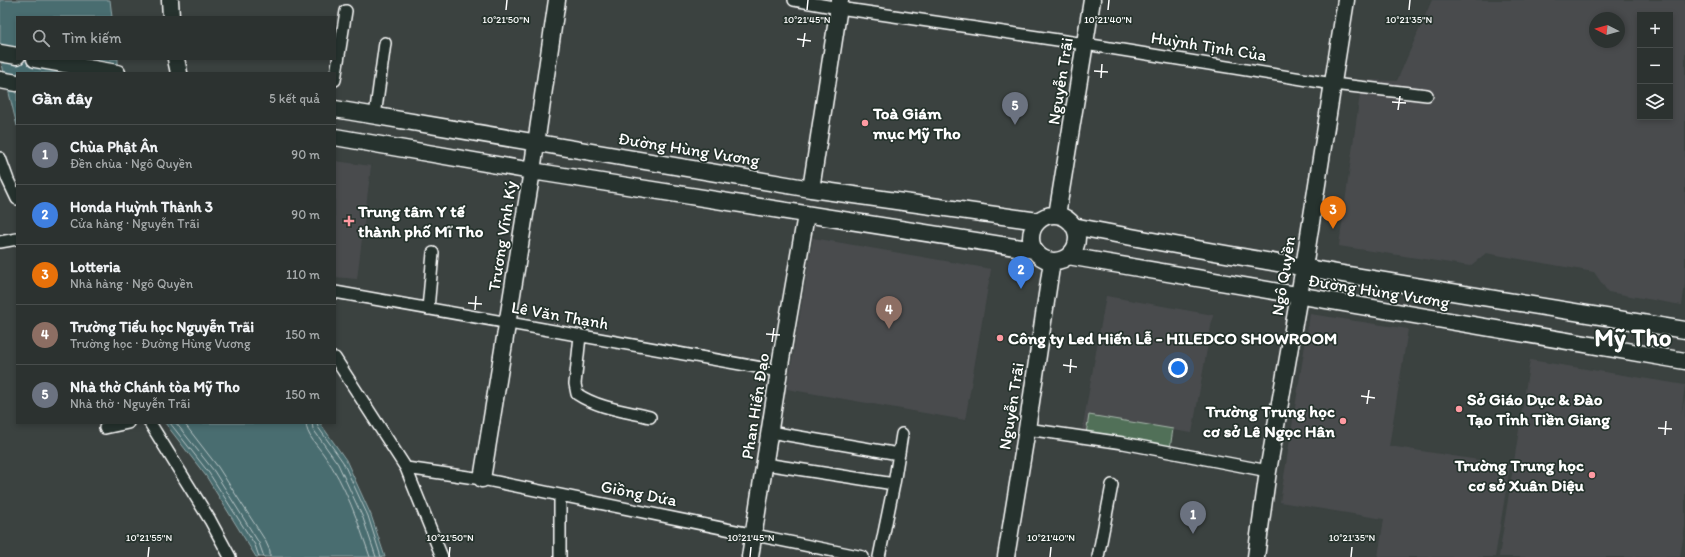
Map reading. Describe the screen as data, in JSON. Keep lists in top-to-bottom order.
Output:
{
  "streets": {
    "main road": [
      "Nguyễn Trãi",
      "Đường Hùng Vương",
      "Trương Vĩnh Ký",
      "Ngô Quyền",
      "Phan Hiển Đạo"
    ],
    "street": ["Huỳnh Tịnh Của", "Lê Văn Thạnh", "Giồng Dứa"]
  },
  "crossings": [
    ["Huỳnh Tịnh Của", "Nguyễn Trãi"],
    ["Huỳnh Tịnh Của", "Ngô Quyền"],
    ["Nguyễn Trãi", "Đường Hùng Vương"],
    ["Đường Hùng Vương", "Trương Vĩnh Ký"],
    ["Đường Hùng Vương", "Ngô Quyền"],
    ["Trương Vĩnh Ký", "Lê Văn Thạnh"],
    ["Trương Vĩnh Ký", "Giồng Dứa"],
    ["Lê Văn Thạnh", "Phan Hiển Đạo"],
    ["Phan Hiển Đạo", "Giồng Dứa"]
  ],
  "districts": ["Mỹ Tho"],
  "places": {
    "other": [
      "Toà Giám mục Mỹ Tho",
      "Công ty Led Hiến Lễ - HILEDCO SHOWROOM",
      "Sở Giáo Dục & Đào Tạo Tỉnh Tiền Giang",
      "Trường Trung học cơ sở Lê Ngọc Hân",
      "Trường Trung học cơ sở Xuân Diệu"
    ],
    "health": ["Trung tâm Y tế thành phố Mĩ Tho"]
  },
  "north": "left",
  "page": {
    "map_buttons": ["+", "−"],
    "search": "Tìm kiếm",
    "heading": ["Gần đây", "5 kết quả"],
    "pins": [
      "5",
      "3",
      "2",
      "4",
      "1"
    ],
    "list": [
      {
        "mark": "1",
        "name": "Chùa Phật Ân",
        "note": "Đền chùa · Ngô Quyền",
        "value": "90 m"
      },
      {
        "mark": "2",
        "name": "Honda Huỳnh Thành 3",
        "note": "Cửa hàng · Nguyễn Trãi",
        "value": "90 m"
      },
      {
        "mark": "3",
        "name": "Lotteria",
        "note": "Nhà hàng · Ngô Quyền",
        "value": "110 m"
      },
      {
        "mark": "4",
        "name": "Trường Tiểu học Nguyễn Trãi",
        "note": "Trường học · Đường Hùng Vương",
        "value": "150 m"
      },
      {
        "mark": "5",
        "name": "Nhà thờ Chánh tòa Mỹ Tho",
        "note": "Nhà thờ · Nguyễn Trãi",
        "value": "150 m"
      }
    ]
  },
  "coordinates": [
    "10°21'50\"N",
    "10°21'45\"N",
    "10°21'40\"N",
    "10°21'35\"N",
    "10°21'55\"N"
  ]
}
